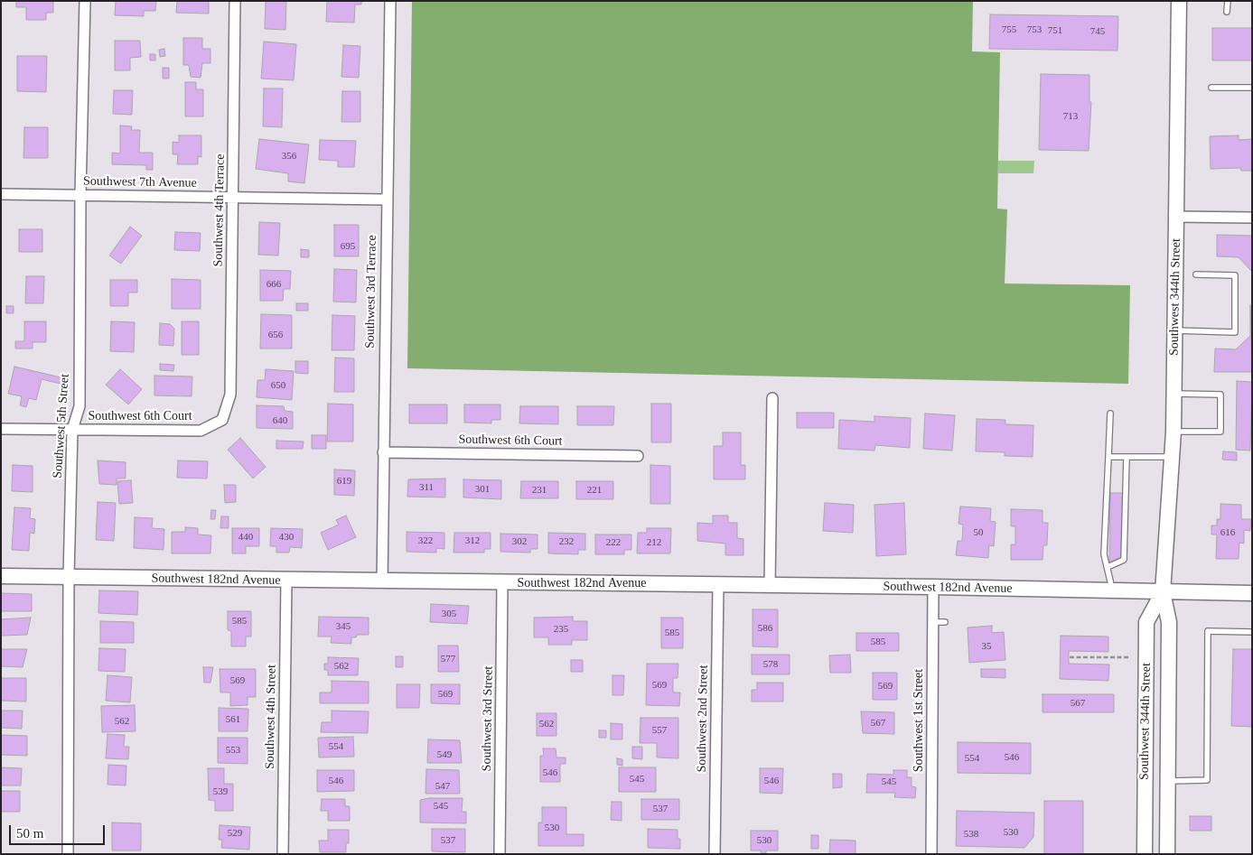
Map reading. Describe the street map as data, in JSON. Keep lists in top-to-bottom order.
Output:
{
  "streets": {
    "street": [
      "Southwest 7th Avenue",
      "Southwest 4th Terrace",
      "Southwest 3rd Terrace",
      "Southwest 344th Street",
      "Southwest 6th Court",
      "Southwest 5th Street",
      "Southwest 182nd Avenue",
      "Southwest 4th Street",
      "Southwest 3rd Street",
      "Southwest 2nd Street",
      "Southwest 1st Street"
    ]
  },
  "crossings": [
    ["Southwest 7th Avenue", "Southwest 4th Terrace"],
    ["Southwest 7th Avenue", "Southwest 3rd Terrace"],
    ["Southwest 7th Avenue", "Southwest 5th Street"],
    ["Southwest 4th Terrace", "Southwest 6th Court"],
    ["Southwest 3rd Terrace", "Southwest 6th Court"],
    ["Southwest 3rd Terrace", "Southwest 182nd Avenue"],
    ["Southwest 344th Street", "Southwest 182nd Avenue"],
    ["Southwest 6th Court", "Southwest 5th Street"],
    ["Southwest 5th Street", "Southwest 182nd Avenue"],
    ["Southwest 182nd Avenue", "Southwest 4th Street"],
    ["Southwest 182nd Avenue", "Southwest 3rd Street"],
    ["Southwest 182nd Avenue", "Southwest 2nd Street"],
    ["Southwest 182nd Avenue", "Southwest 1st Street"]
  ],
  "house_numbers": [
    "755",
    "753",
    "751",
    "745",
    "713",
    "356",
    "695",
    "666",
    "656",
    "650",
    "640",
    "619",
    "311",
    "301",
    "231",
    "221",
    "50",
    "616",
    "440",
    "430",
    "322",
    "312",
    "302",
    "232",
    "222",
    "212",
    "305",
    "585",
    "345",
    "586",
    "235",
    "585",
    "585",
    "35",
    "577",
    "578",
    "562",
    "569",
    "569",
    "569",
    "569",
    "567",
    "561",
    "562",
    "567",
    "562",
    "557",
    "554",
    "553",
    "549",
    "546",
    "554",
    "546",
    "545",
    "546",
    "546",
    "545",
    "547",
    "539",
    "545",
    "537",
    "530",
    "530",
    "529",
    "538",
    "537",
    "530"
  ],
  "scale_bar": "50 m"
}
